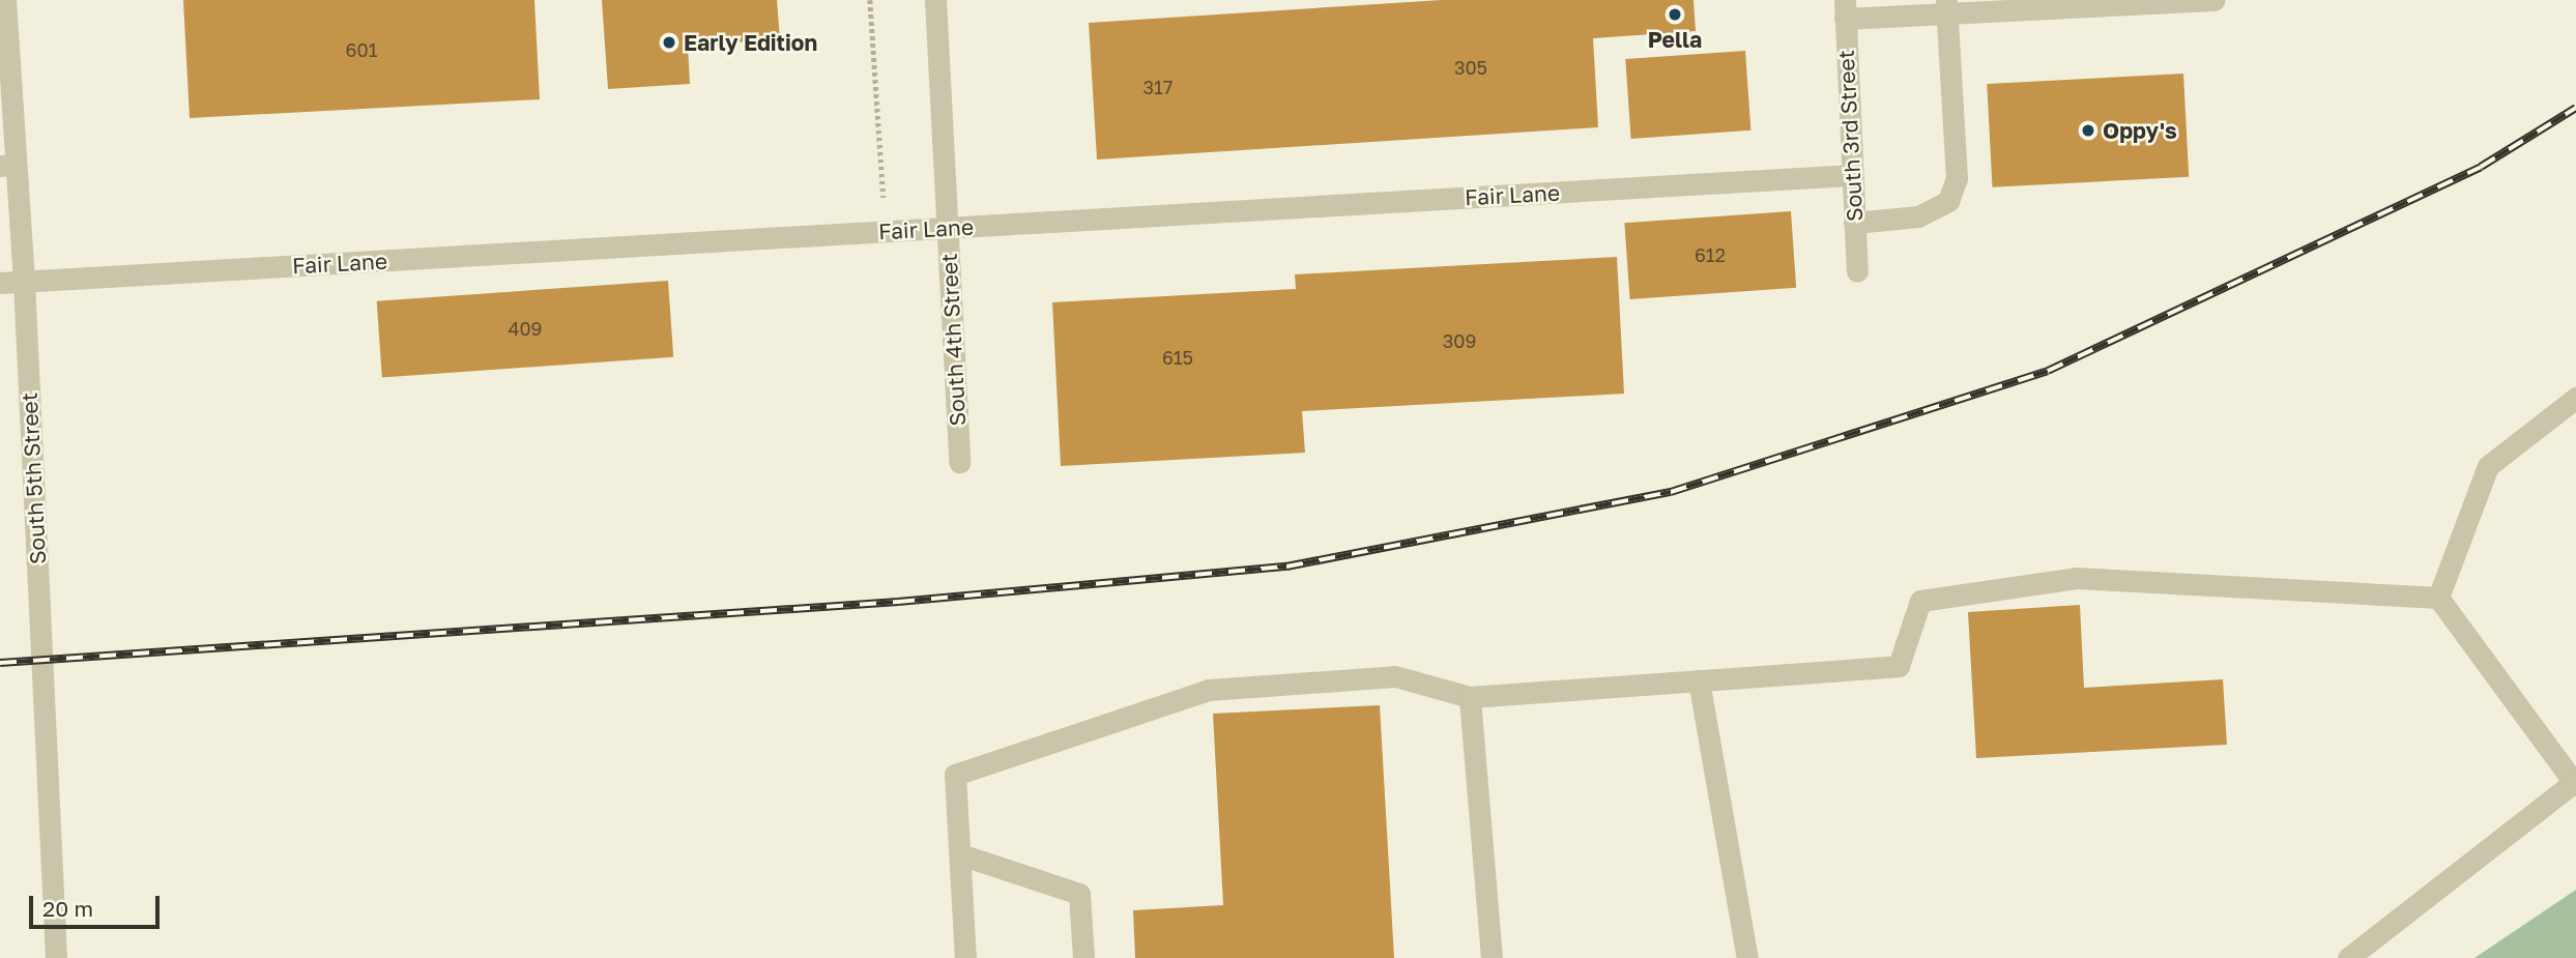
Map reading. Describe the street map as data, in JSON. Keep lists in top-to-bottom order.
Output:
{
  "streets": {
    "street": [
      "South 3rd Street",
      "Fair Lane",
      "South 4th Street",
      "South 5th Street"
    ]
  },
  "crossings": [
    ["South 3rd Street", "Fair Lane"],
    ["Fair Lane", "South 4th Street"],
    ["Fair Lane", "South 5th Street"]
  ],
  "places": ["Pella", "Early Edition", "Oppy's"],
  "house_numbers": [
    "601",
    "305",
    "317",
    "612",
    "409",
    "309",
    "615"
  ],
  "scale_bar": "20 m"
}
